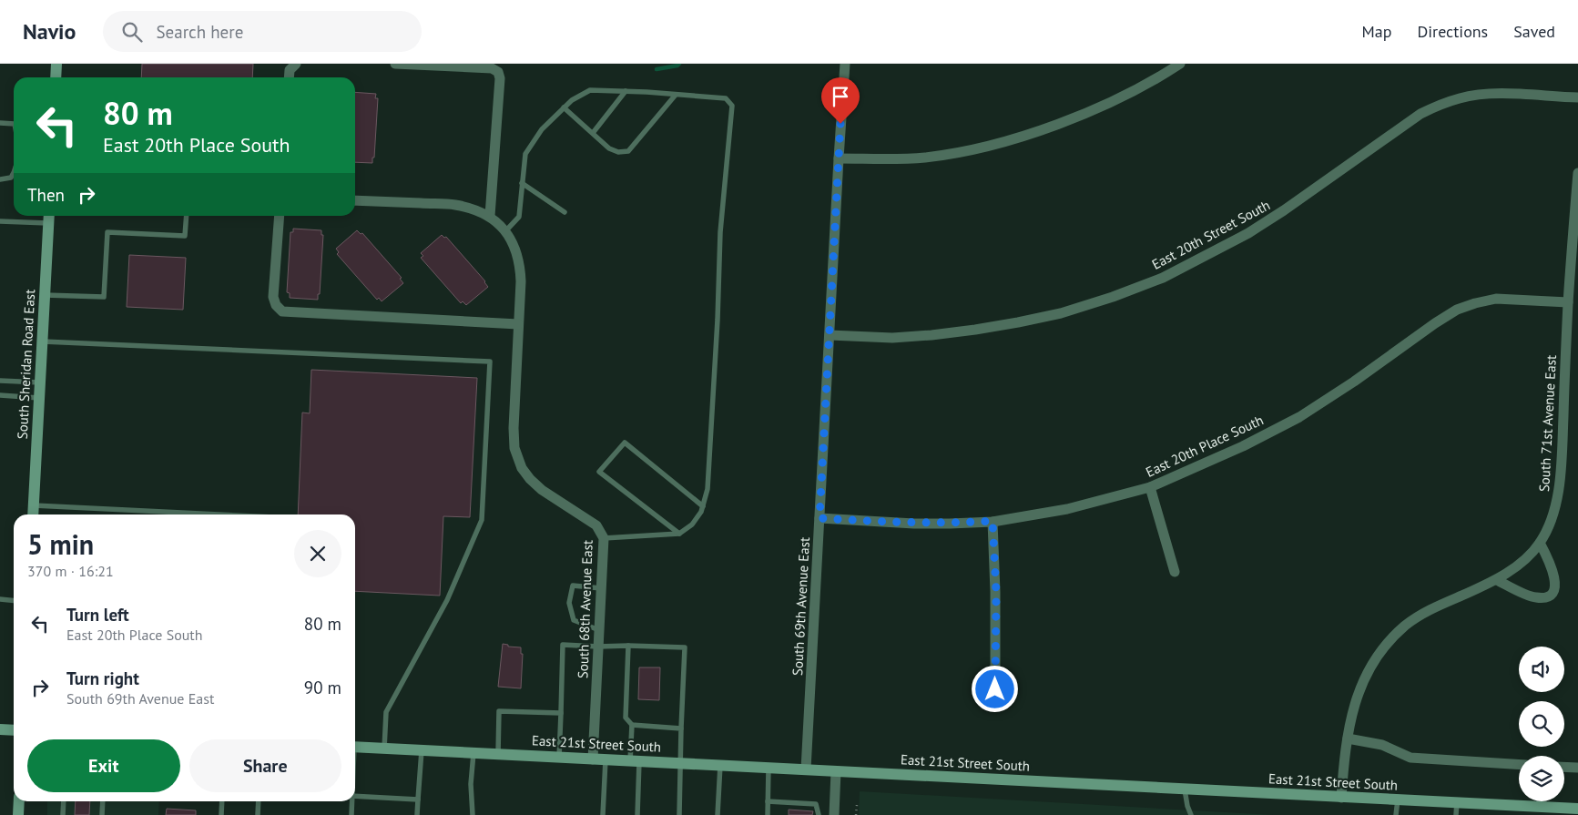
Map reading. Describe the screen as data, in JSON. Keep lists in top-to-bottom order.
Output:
{
  "streets": {
    "main road": ["South Sheridan Road East", "East 21st Street South"],
    "street": [
      "East 20th Street South",
      "South 71st Avenue East",
      "East 20th Place South",
      "South 69th Avenue East",
      "South 68th Avenue East"
    ]
  },
  "crossings": [
    ["East 20th Street South", "South 69th Avenue East"],
    ["South 71st Avenue East", "East 20th Place South"],
    ["South 71st Avenue East", "East 21st Street South"],
    ["East 20th Place South", "South 69th Avenue East"],
    ["South 69th Avenue East", "East 21st Street South"],
    ["South 68th Avenue East", "East 21st Street South"]
  ],
  "page": {
    "header": "Navio",
    "search": "Search here",
    "nav": ["Map", "Directions", "Saved"],
    "turn": ["80 m", "East 20th Place South"],
    "then": "Then",
    "heading": ["5 min", "370 m · 16:21"],
    "list": [
      {
        "name": "Turn left",
        "note": "East 20th Place South",
        "value": "80 m"
      },
      {
        "name": "Turn right",
        "note": "South 69th Avenue East",
        "value": "90 m"
      }
    ],
    "buttons": ["Exit", "Share"]
  }
}
